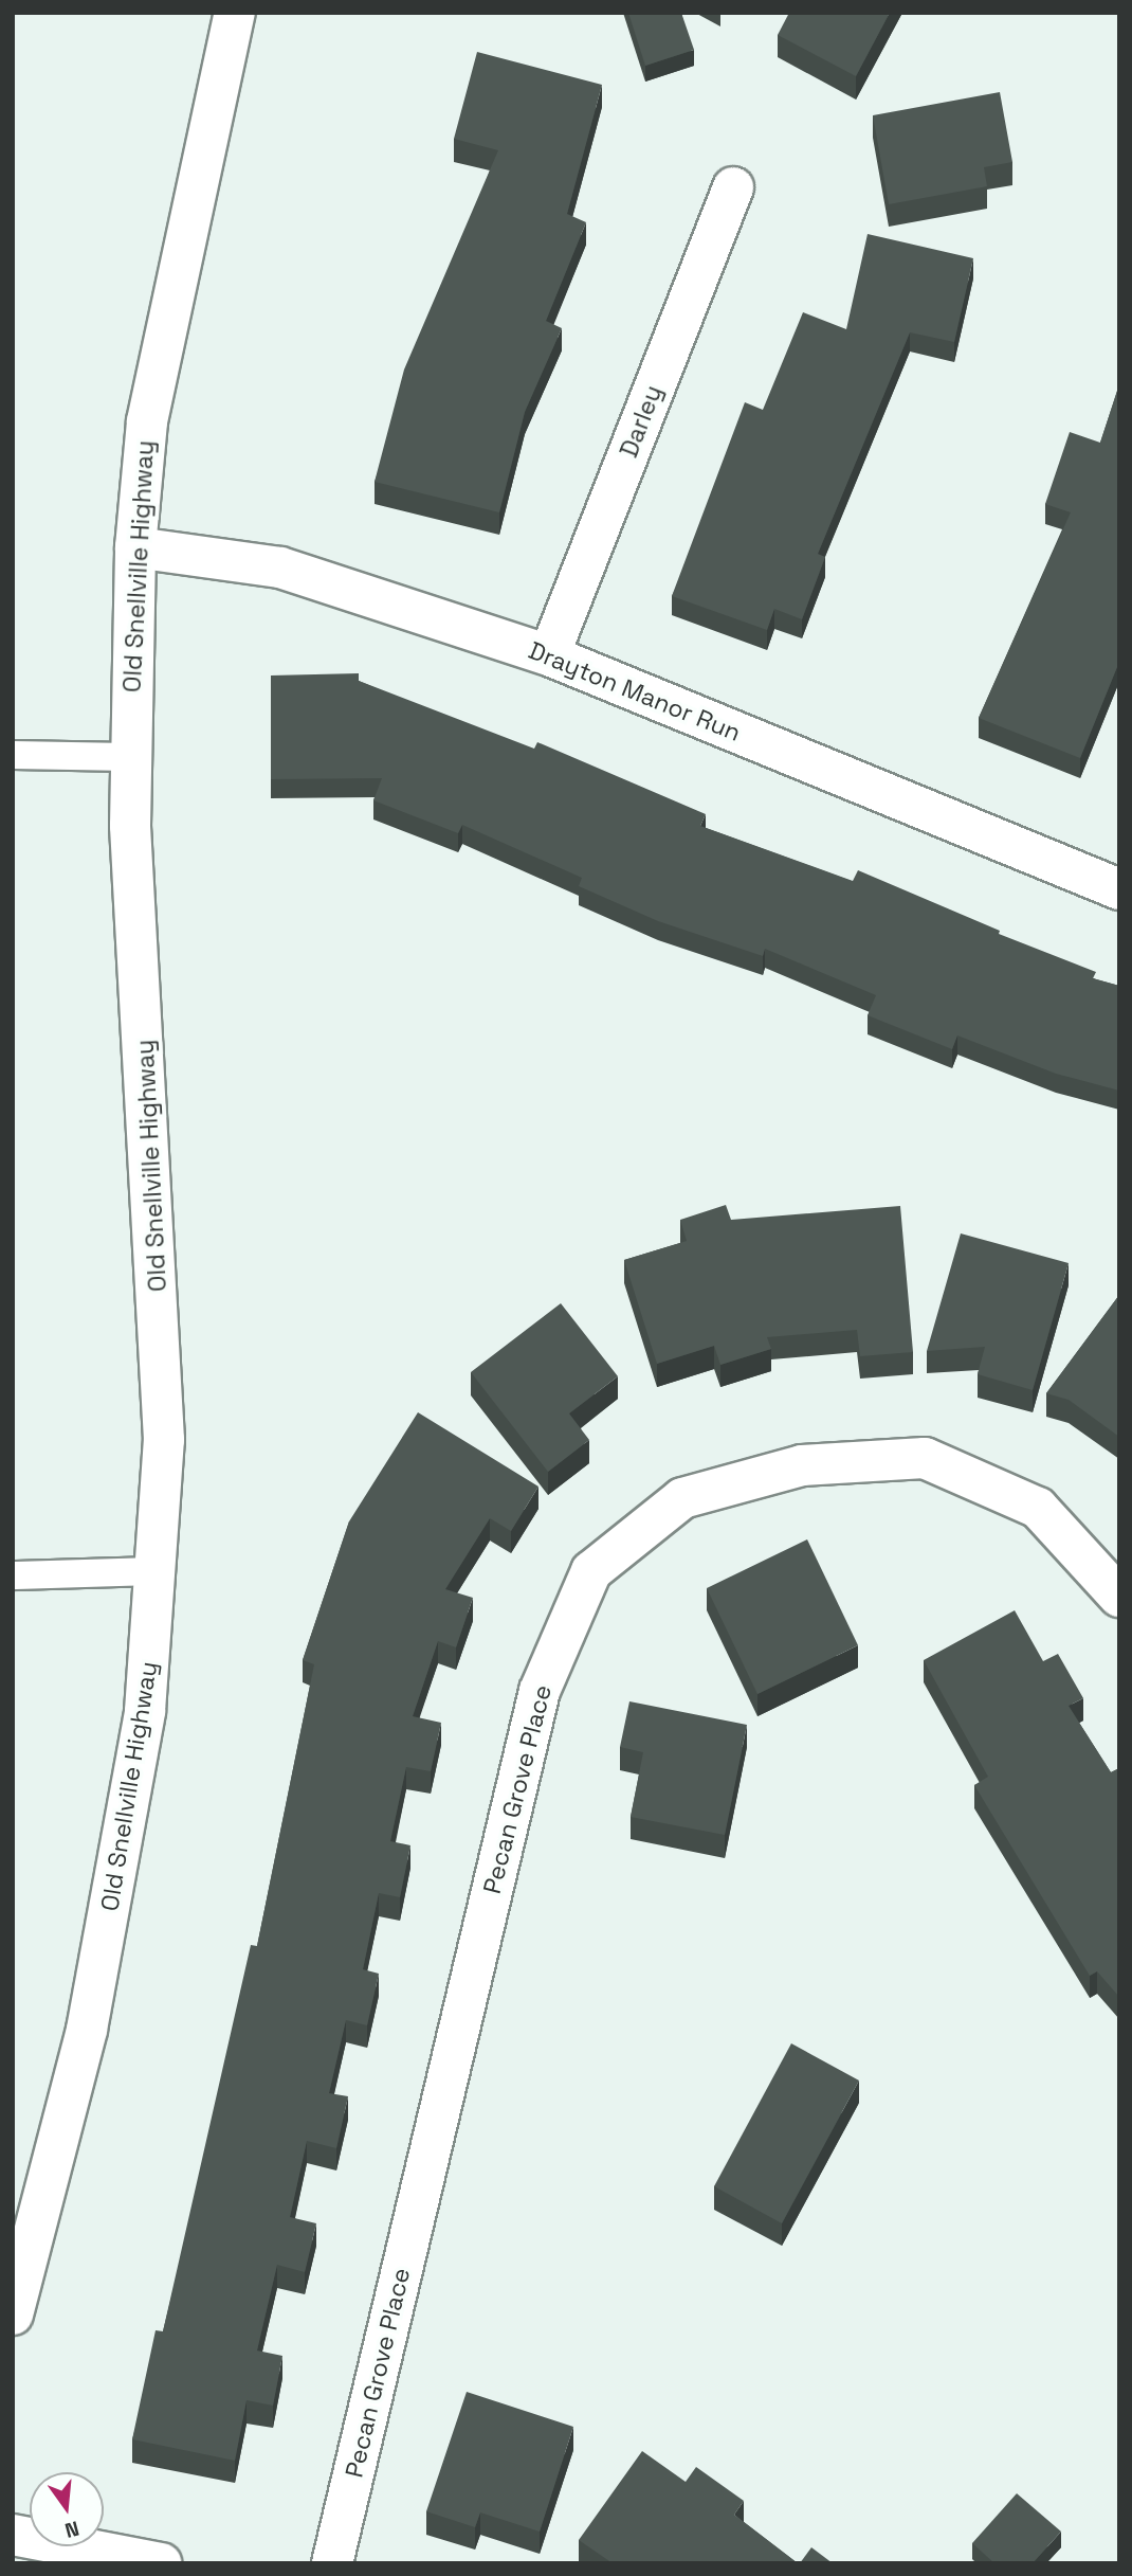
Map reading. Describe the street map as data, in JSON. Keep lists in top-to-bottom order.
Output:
{
  "streets": {
    "street": [
      "Darley",
      "Old Snellville Highway",
      "Drayton Manor Run",
      "Pecan Grove Place"
    ]
  },
  "crossings": [
    ["Darley", "Drayton Manor Run"],
    ["Old Snellville Highway", "Drayton Manor Run"]
  ],
  "north": "bottom"
}
